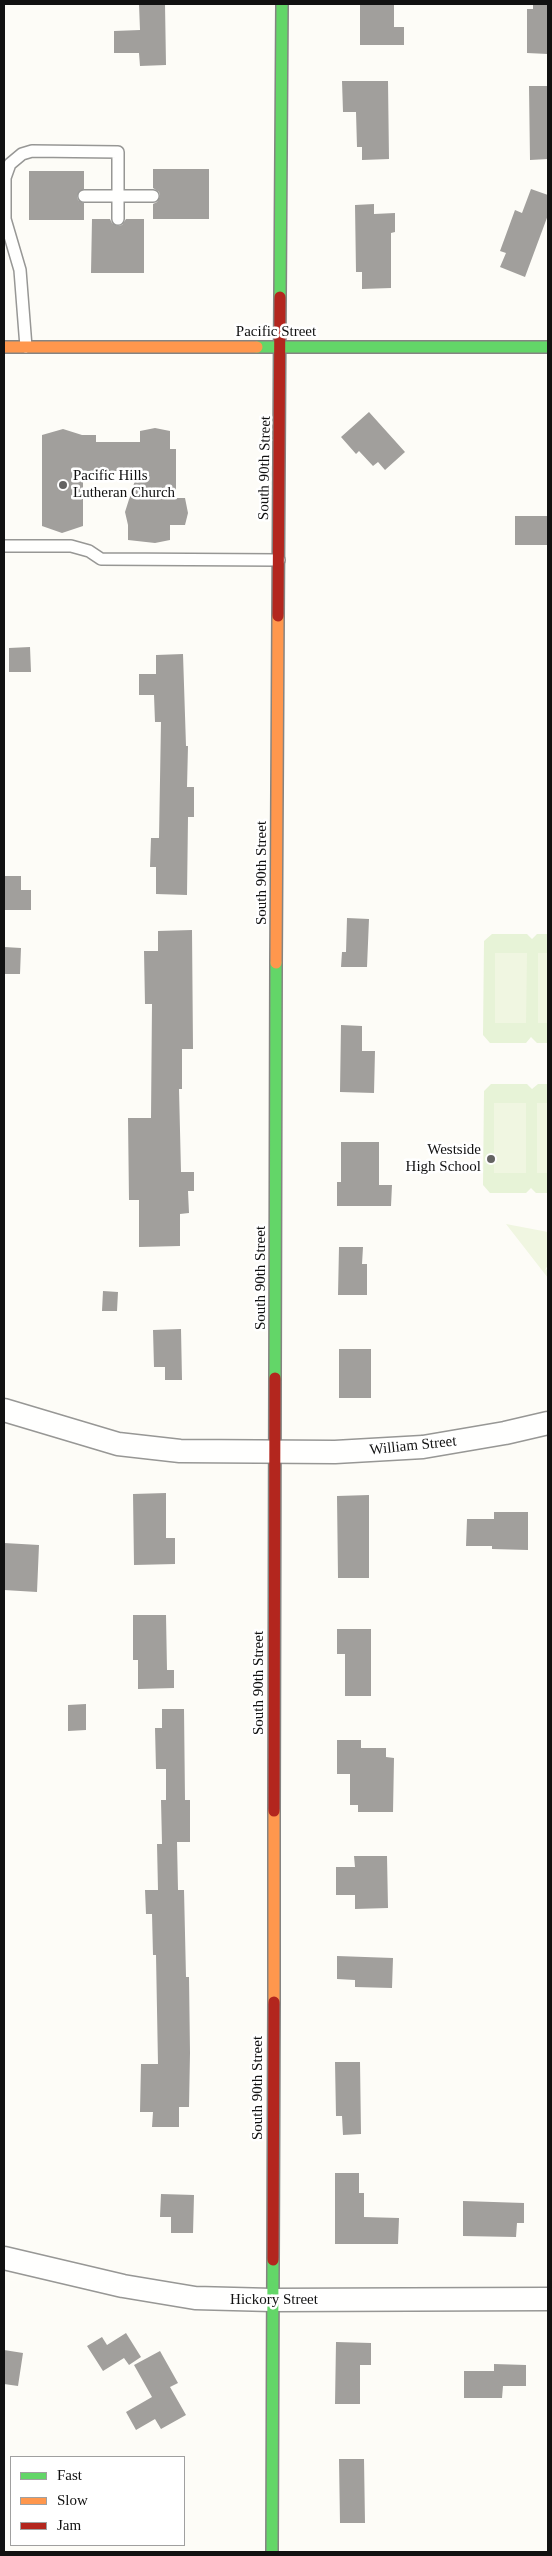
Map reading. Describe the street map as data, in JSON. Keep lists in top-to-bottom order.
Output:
{
  "streets": {
    "main road": ["Pacific Street", "South 90th Street"],
    "street": ["William Street", "Hickory Street"]
  },
  "crossings": [
    ["Pacific Street", "South 90th Street"],
    ["South 90th Street", "William Street"],
    ["South 90th Street", "Hickory Street"]
  ],
  "places": ["Pacific Hills Lutheran Church", "Westside High School"],
  "legend": ["Fast", "Slow", "Jam"]
}
